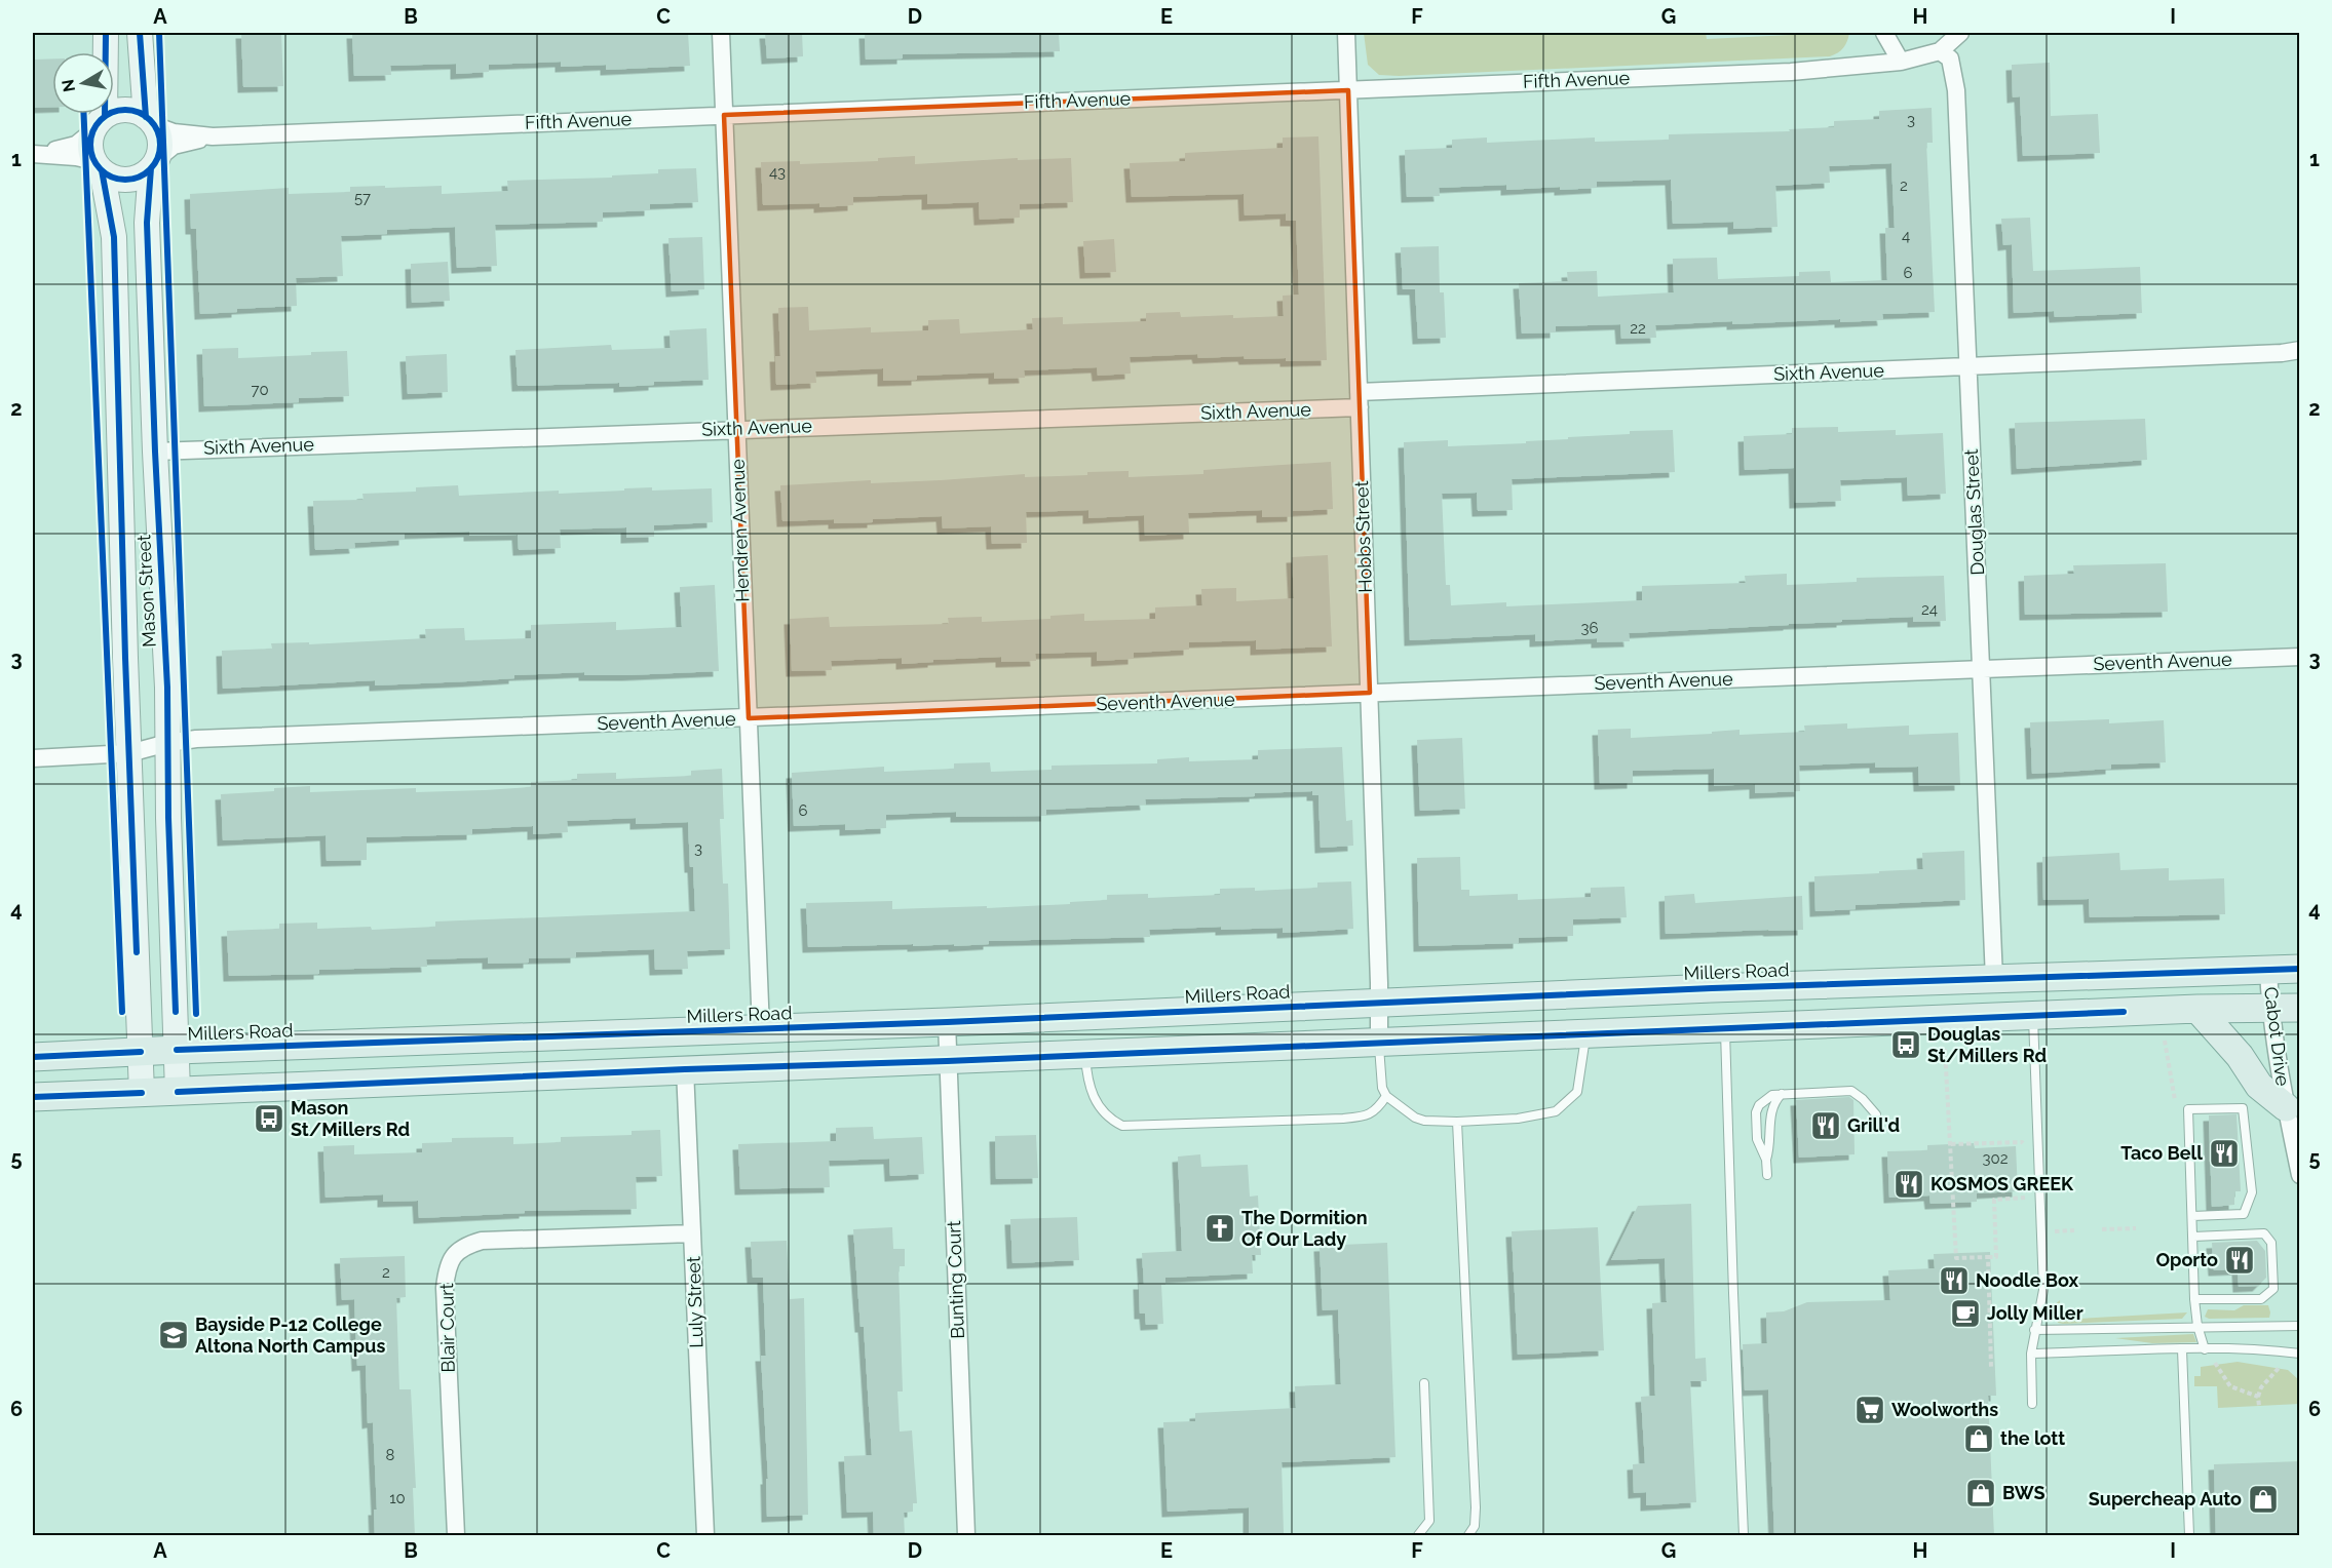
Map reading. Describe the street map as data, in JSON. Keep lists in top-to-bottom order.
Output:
{
  "streets": {
    "main road": ["Millers Road"],
    "street": [
      "Fifth Avenue",
      "Sixth Avenue",
      "Douglas Street",
      "Hendren Avenue",
      "Hobbs Street",
      "Mason Street",
      "Seventh Avenue",
      "Cabot Drive",
      "Bunting Court",
      "Luly Street",
      "Blair Court"
    ]
  },
  "crossings": [
    ["Fifth Avenue", "Douglas Street"],
    ["Fifth Avenue", "Hendren Avenue"],
    ["Fifth Avenue", "Hobbs Street"],
    ["Fifth Avenue", "Mason Street"],
    ["Sixth Avenue", "Douglas Street"],
    ["Sixth Avenue", "Hendren Avenue"],
    ["Sixth Avenue", "Hobbs Street"],
    ["Sixth Avenue", "Mason Street"],
    ["Douglas Street", "Seventh Avenue"],
    ["Douglas Street", "Millers Road"],
    ["Hendren Avenue", "Seventh Avenue"],
    ["Hendren Avenue", "Millers Road"],
    ["Hobbs Street", "Seventh Avenue"],
    ["Hobbs Street", "Millers Road"],
    ["Mason Street", "Seventh Avenue"],
    ["Mason Street", "Millers Road"],
    ["Millers Road", "Cabot Drive"],
    ["Millers Road", "Bunting Court"],
    ["Luly Street", "Blair Court"]
  ],
  "places": {
    "bus stop": ["Douglas St/Millers Rd", "Mason St/Millers Rd"],
    "restaurant": [
      "Grill'd",
      "Taco Bell",
      "KOSMOS GREEK",
      "Oporto",
      "Noodle Box"
    ],
    "church": ["The Dormition Of Our Lady"],
    "cafe": ["Jolly Miller"],
    "school or university": ["Bayside P-12 College Altona North Campus"],
    "supermarket": ["Woolworths"],
    "shop": ["the lott", "BWS", "Supercheap Auto"]
  },
  "house_numbers": [
    "3",
    "43",
    "2",
    "57",
    "4",
    "6",
    "22",
    "70",
    "24",
    "36",
    "6",
    "3",
    "302",
    "2",
    "8",
    "10"
  ],
  "north": "left",
  "grid": {
    "columns": [
      "A",
      "B",
      "C",
      "D",
      "E",
      "F",
      "G",
      "H",
      "I"
    ],
    "rows": [
      "1",
      "2",
      "3",
      "4",
      "5",
      "6"
    ]
  }
}
